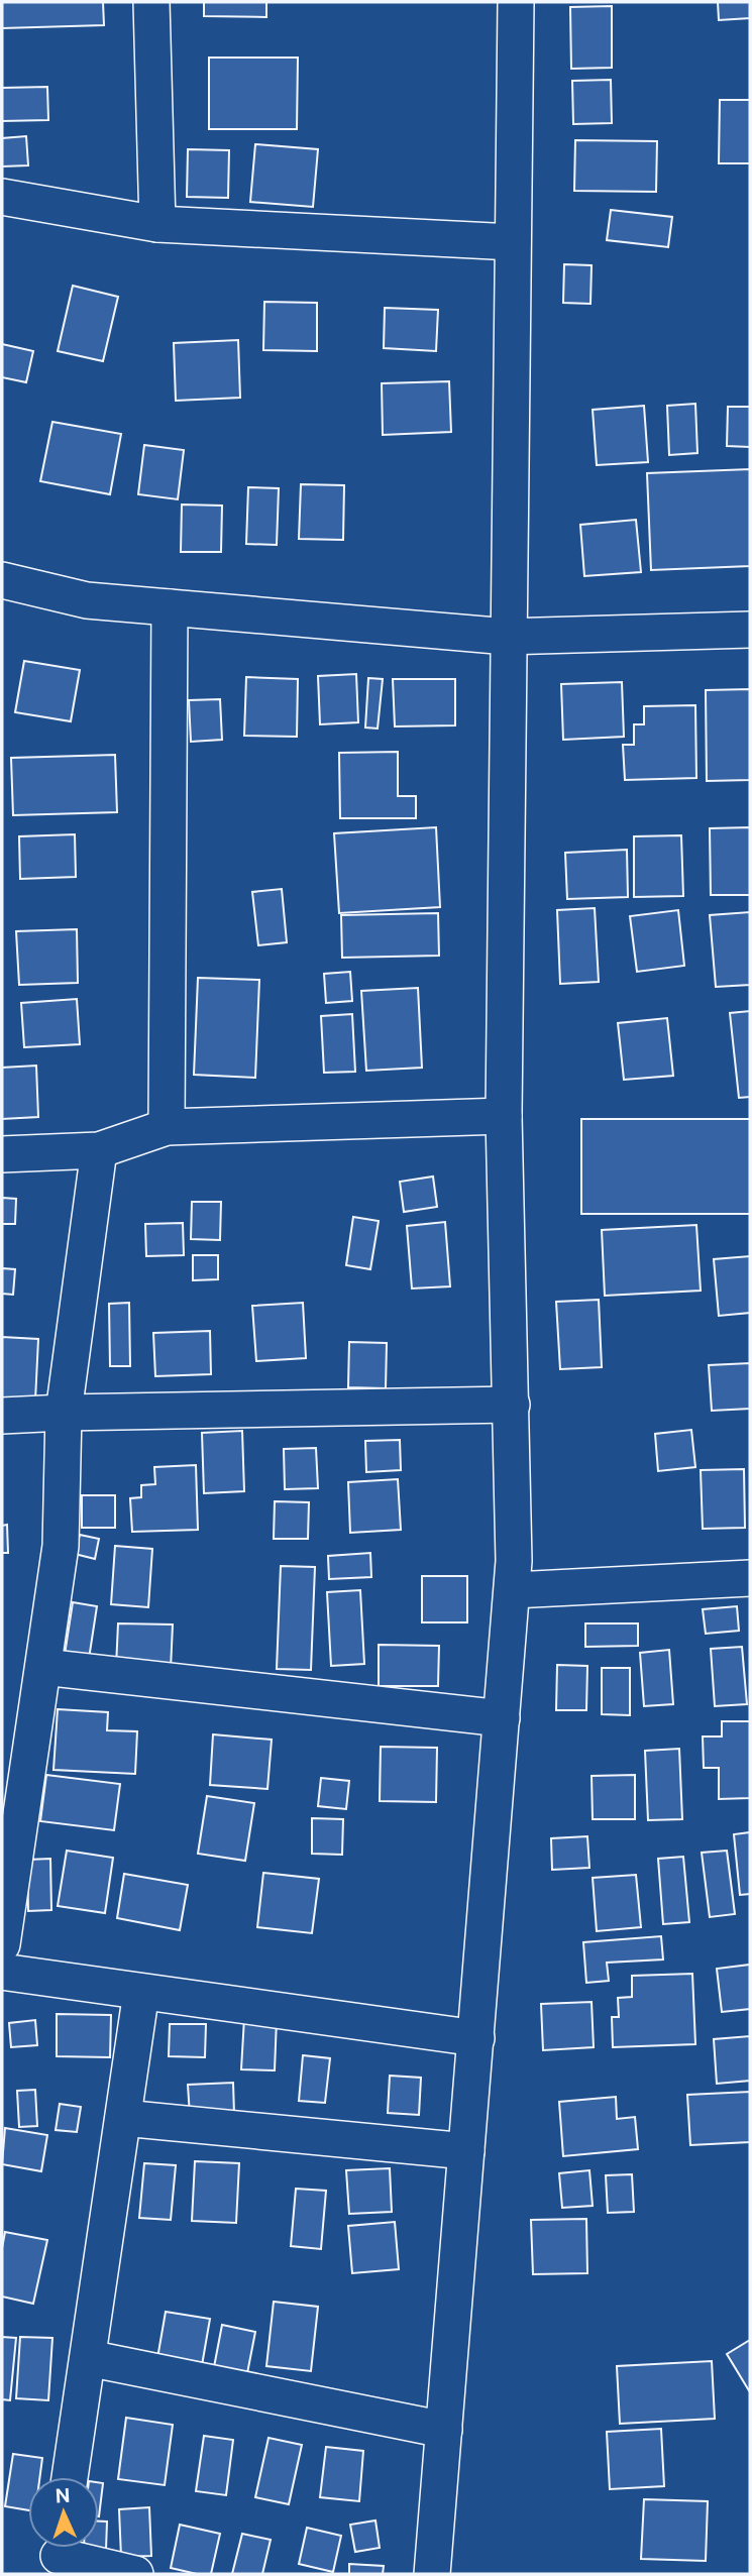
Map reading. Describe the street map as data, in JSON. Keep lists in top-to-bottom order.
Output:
{
  "north": "top"
}
